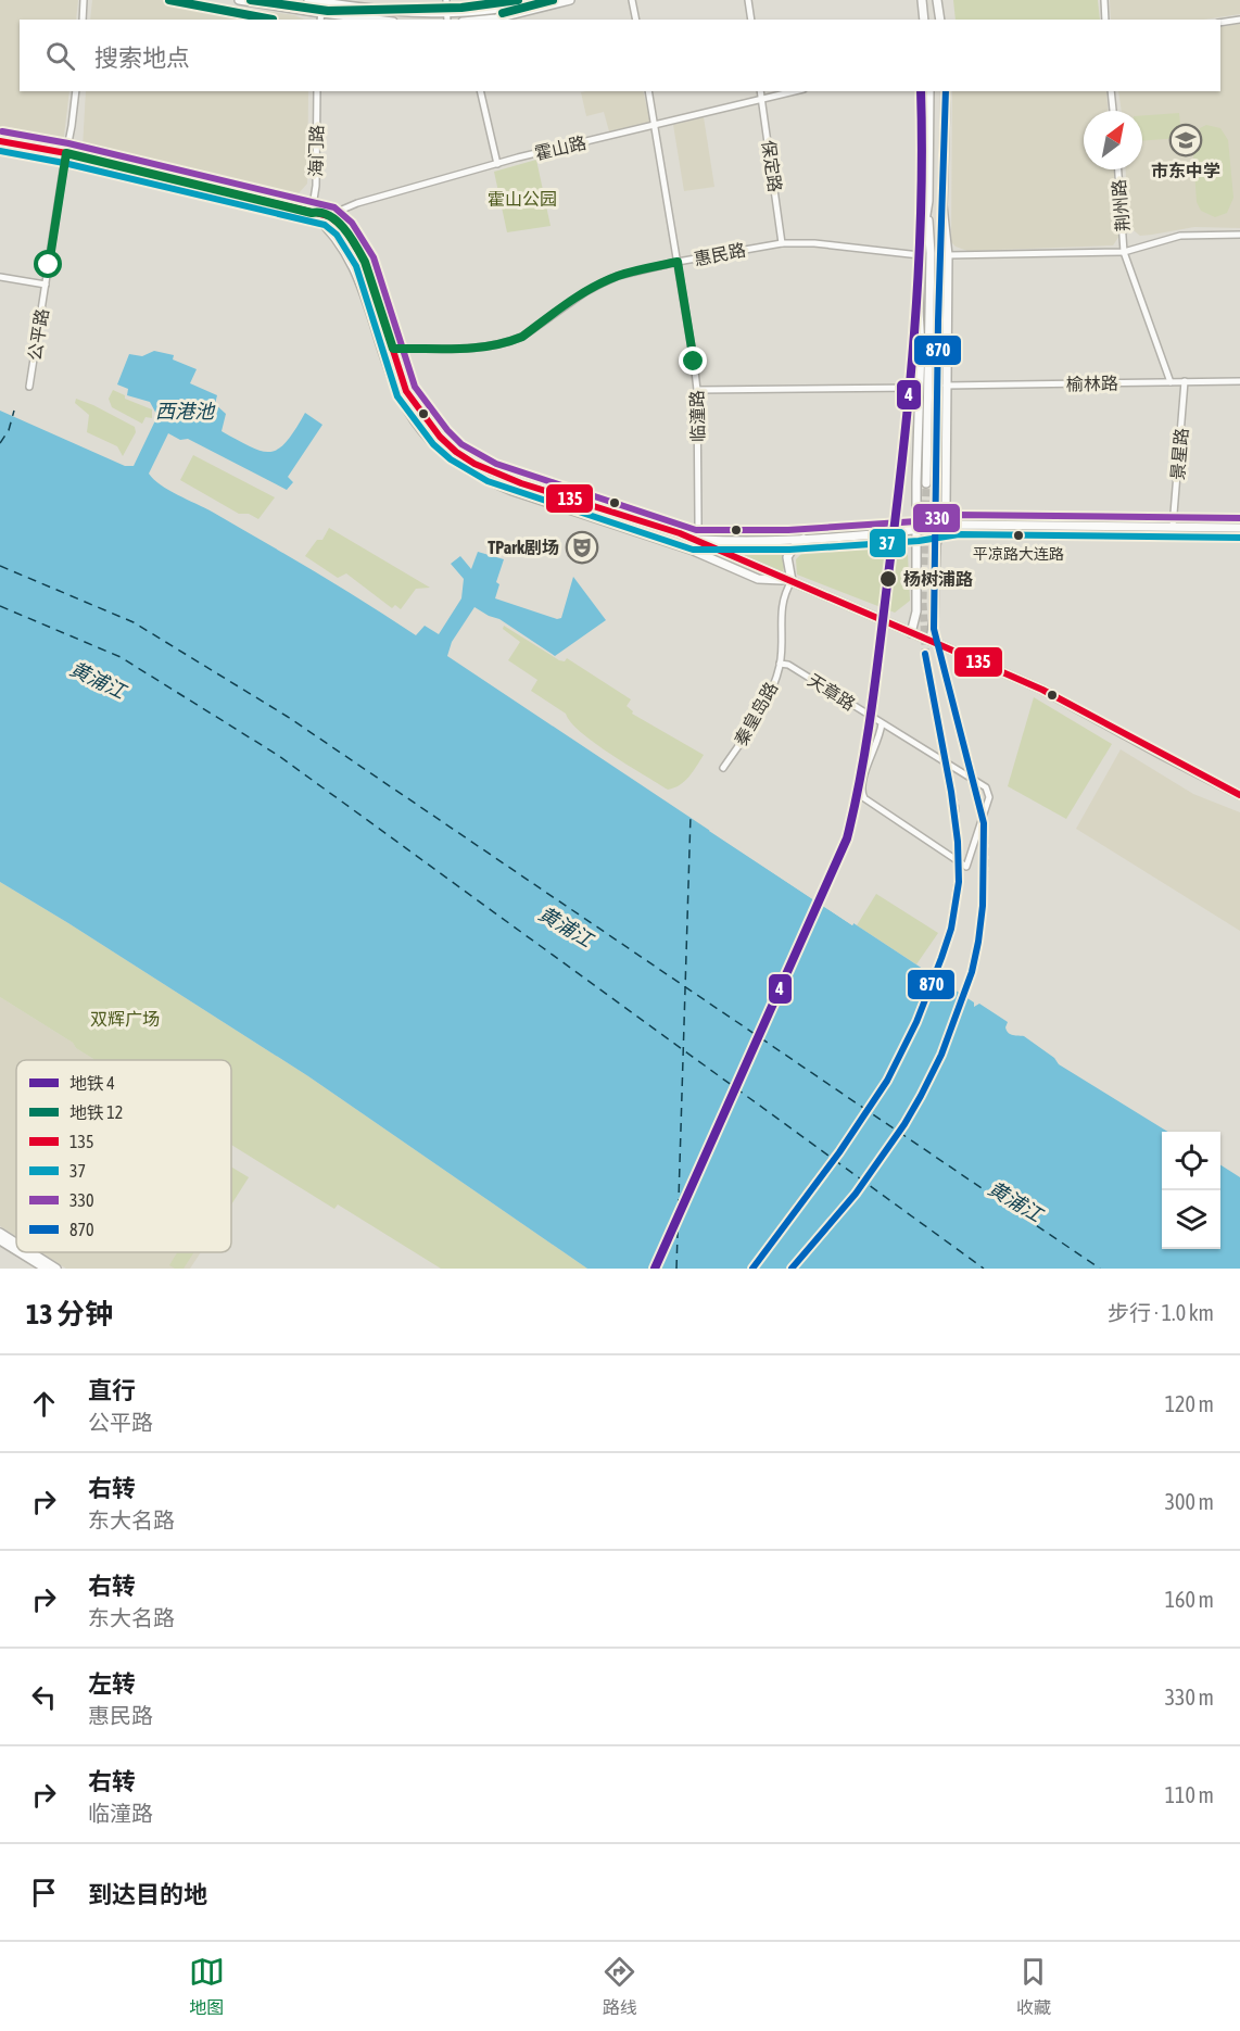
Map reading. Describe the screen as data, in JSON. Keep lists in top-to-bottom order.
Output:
{
  "streets": {
    "street": [
      "霍山路",
      "海门路",
      "保定路",
      "荆州路",
      "惠民路",
      "公平路",
      "榆林路",
      "临潼路",
      "景星路",
      "天章路",
      "秦皇岛路"
    ]
  },
  "crossings": [
    ["霍山路", "保定路"],
    ["霍山路", "临潼路"],
    ["保定路", "惠民路"],
    ["惠民路", "临潼路"],
    ["榆林路", "景星路"],
    ["天章路", "秦皇岛路"]
  ],
  "water": ["西港池", "黄浦江"],
  "parks": ["霍山公园", "双辉广场"],
  "places": {
    "school or university": ["市东中学"],
    "other": ["平凉路大连路", "杨树浦路"],
    "theatre": ["TPark剧场"]
  },
  "lines": [
    "metro line 12",
    "metro line 4",
    "transit line 870",
    "transit line 330",
    "transit line 135",
    "transit line 37"
  ],
  "legend": [
    "地铁 4",
    "地铁 12",
    "135",
    "37",
    "330",
    "870"
  ],
  "north": "top right",
  "page": {
    "search": "搜索地点",
    "heading": ["13 分钟", "步行 · 1.0 km"],
    "list": [
      ["直行", "公平路", "120 m"],
      ["右转", "东大名路", "300 m"],
      ["右转", "东大名路", "160 m"],
      ["左转", "惠民路", "330 m"],
      ["右转", "临潼路", "110 m"],
      "到达目的地"
    ],
    "nav": ["地图", "路线", "收藏"]
  }
}
